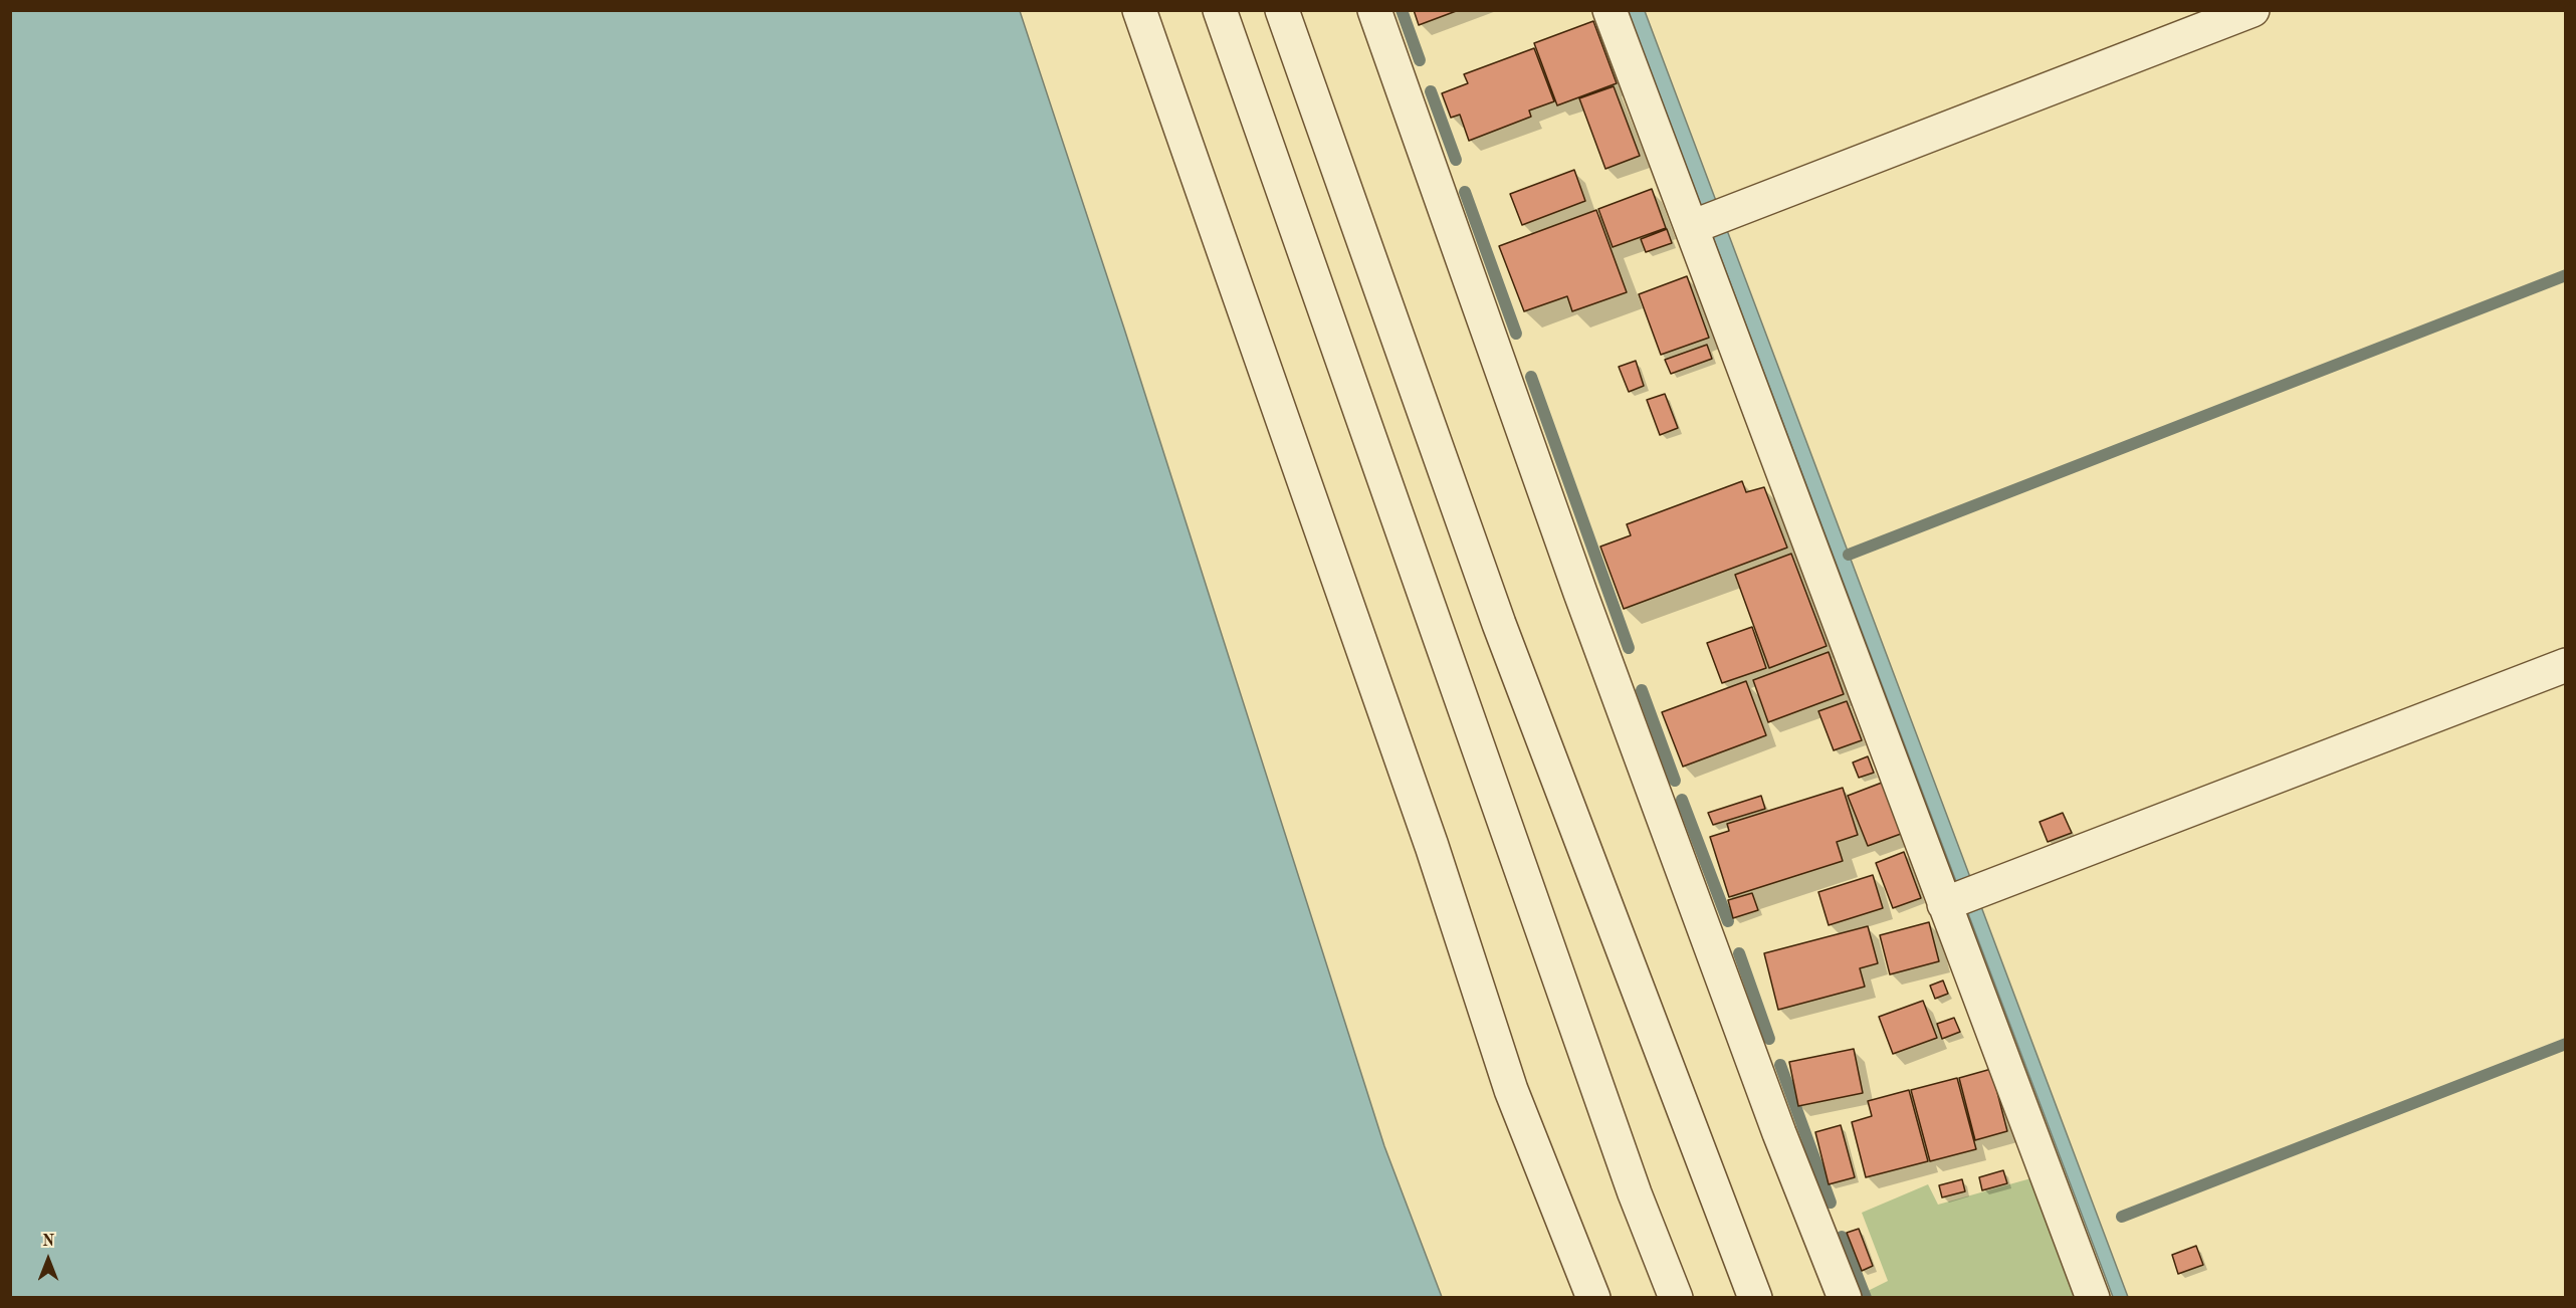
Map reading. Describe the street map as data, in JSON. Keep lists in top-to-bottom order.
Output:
{
  "north": "top"
}
